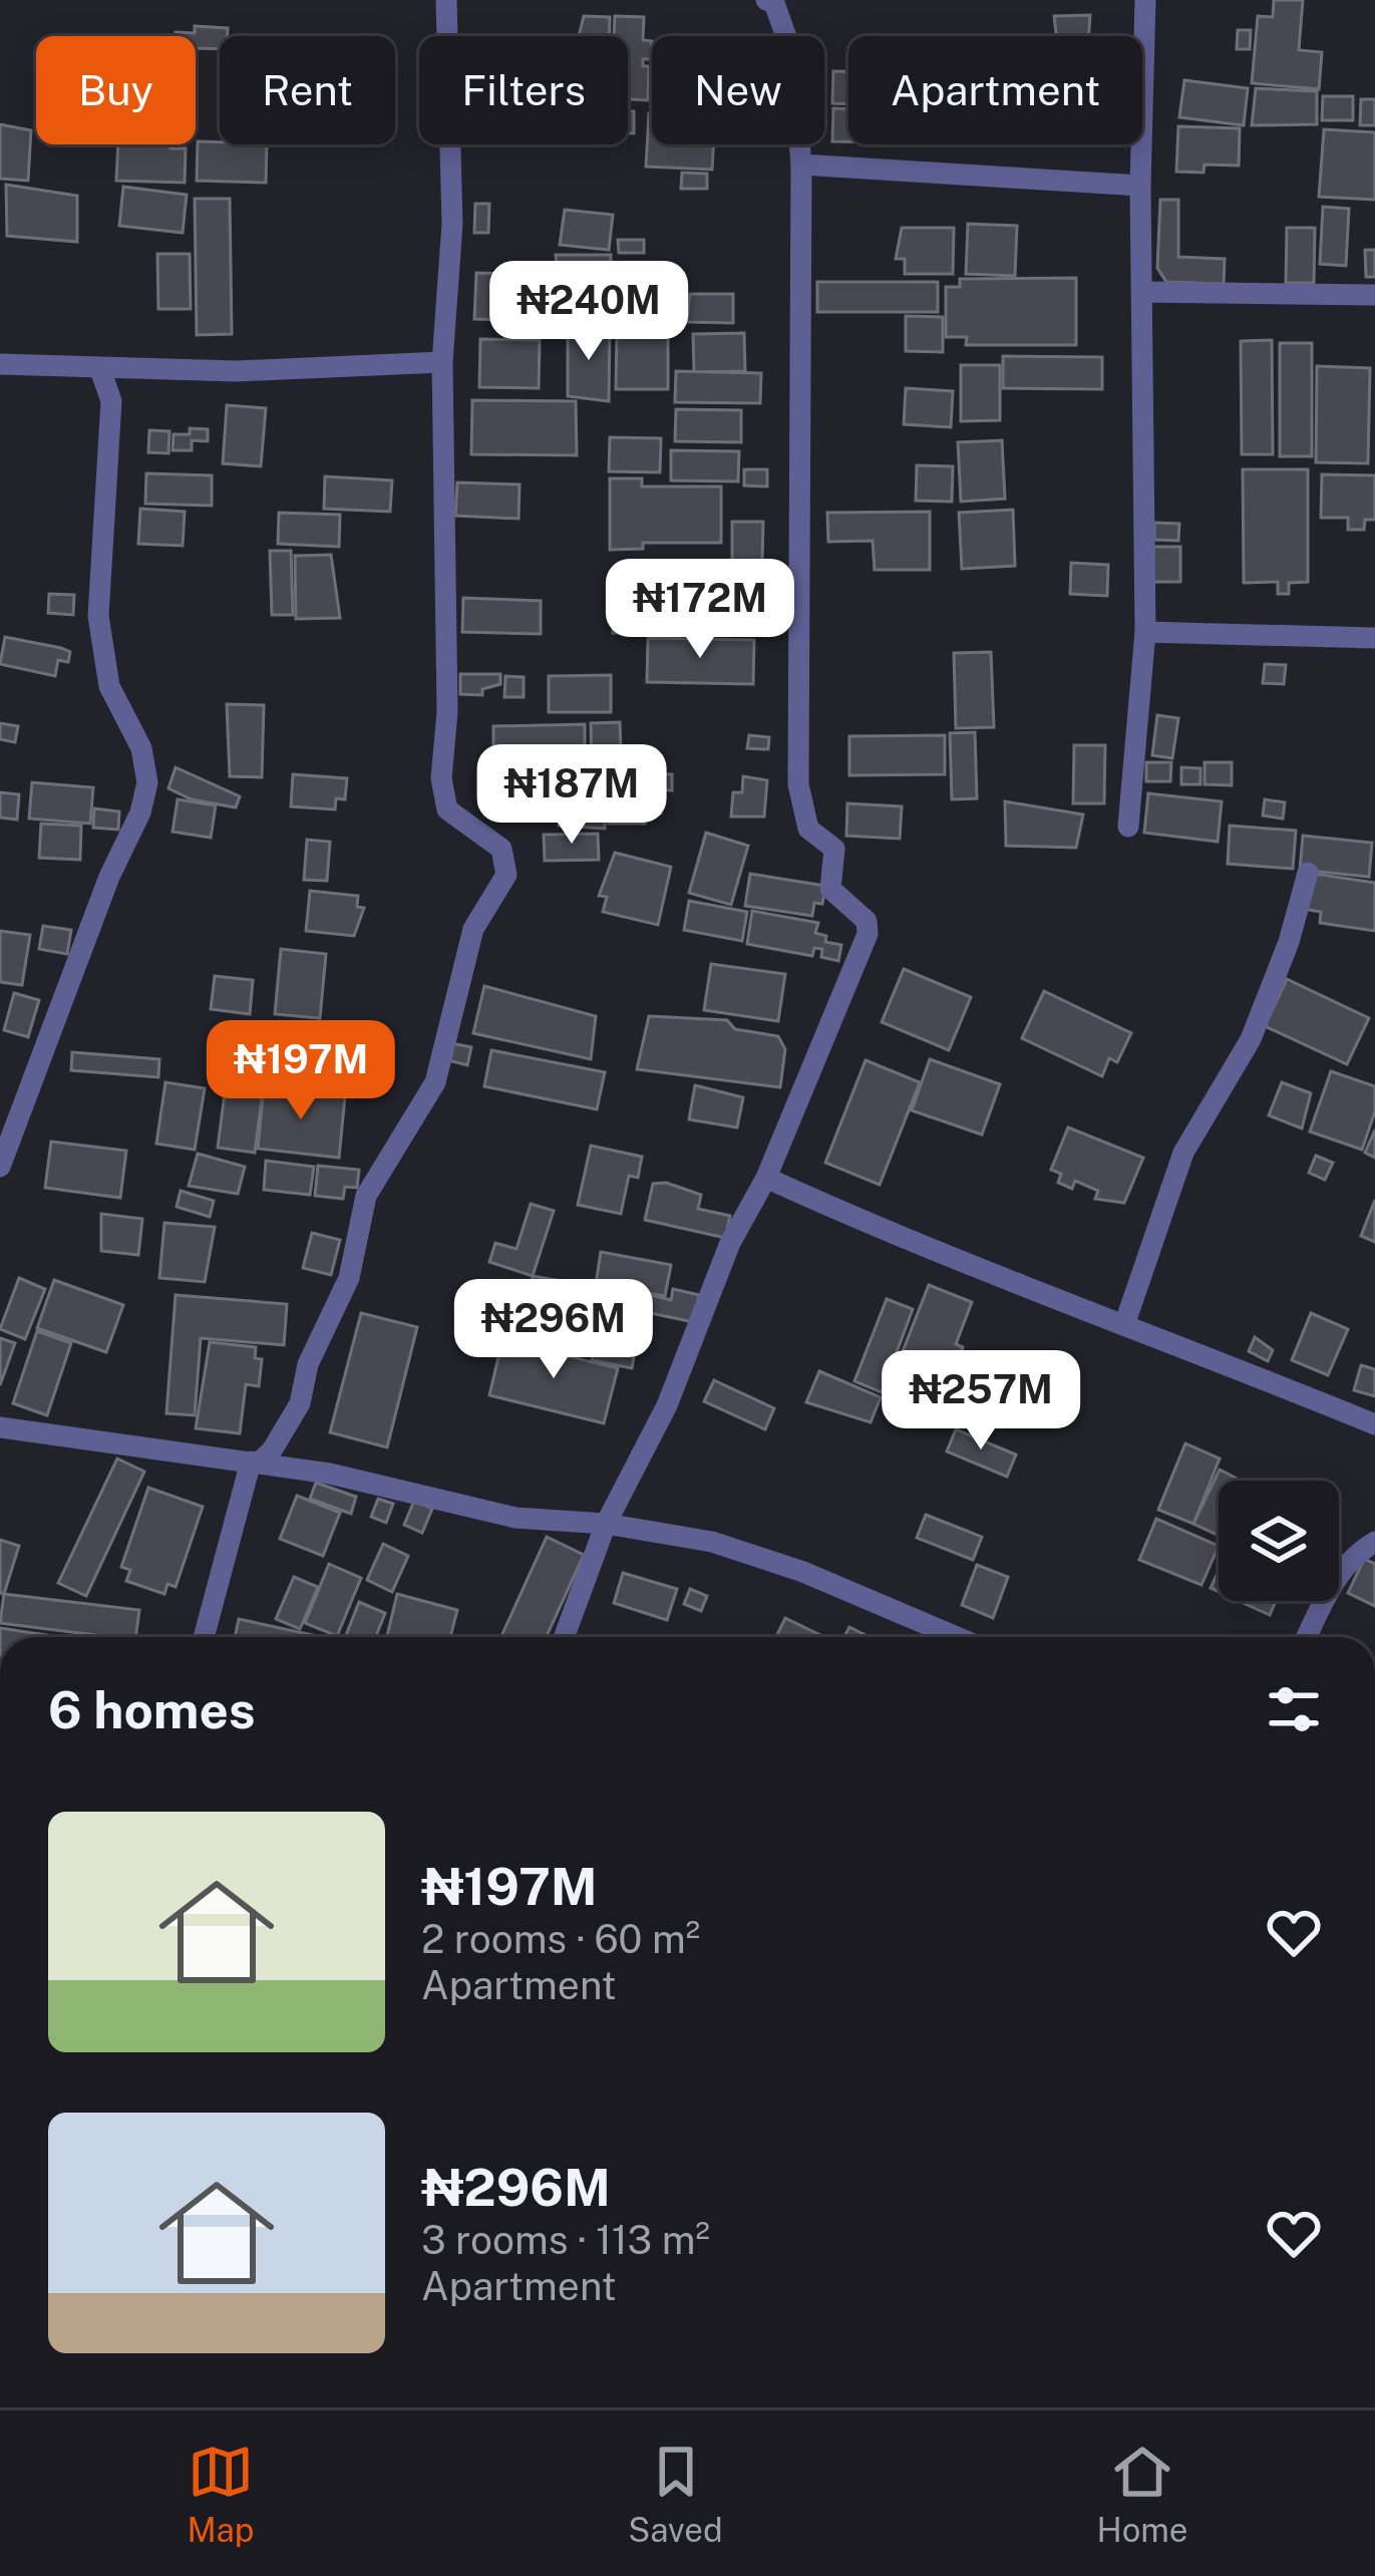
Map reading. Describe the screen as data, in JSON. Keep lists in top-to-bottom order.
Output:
{
  "page": {
    "chip": [
      "Buy",
      "Rent",
      "Filters",
      "New",
      "Apartment"
    ],
    "price": [
      "₦240M",
      "₦172M",
      "₦187M",
      "₦197M",
      "₦296M",
      "₦257M"
    ],
    "heading": "6 homes",
    "list": [
      {
        "name": "₦197M",
        "note": "2 rooms · 60 m² · Apartment"
      },
      {
        "name": "₦296M",
        "note": "3 rooms · 113 m² · Apartment"
      }
    ],
    "tabs": ["Map", "Saved", "Home"]
  }
}
